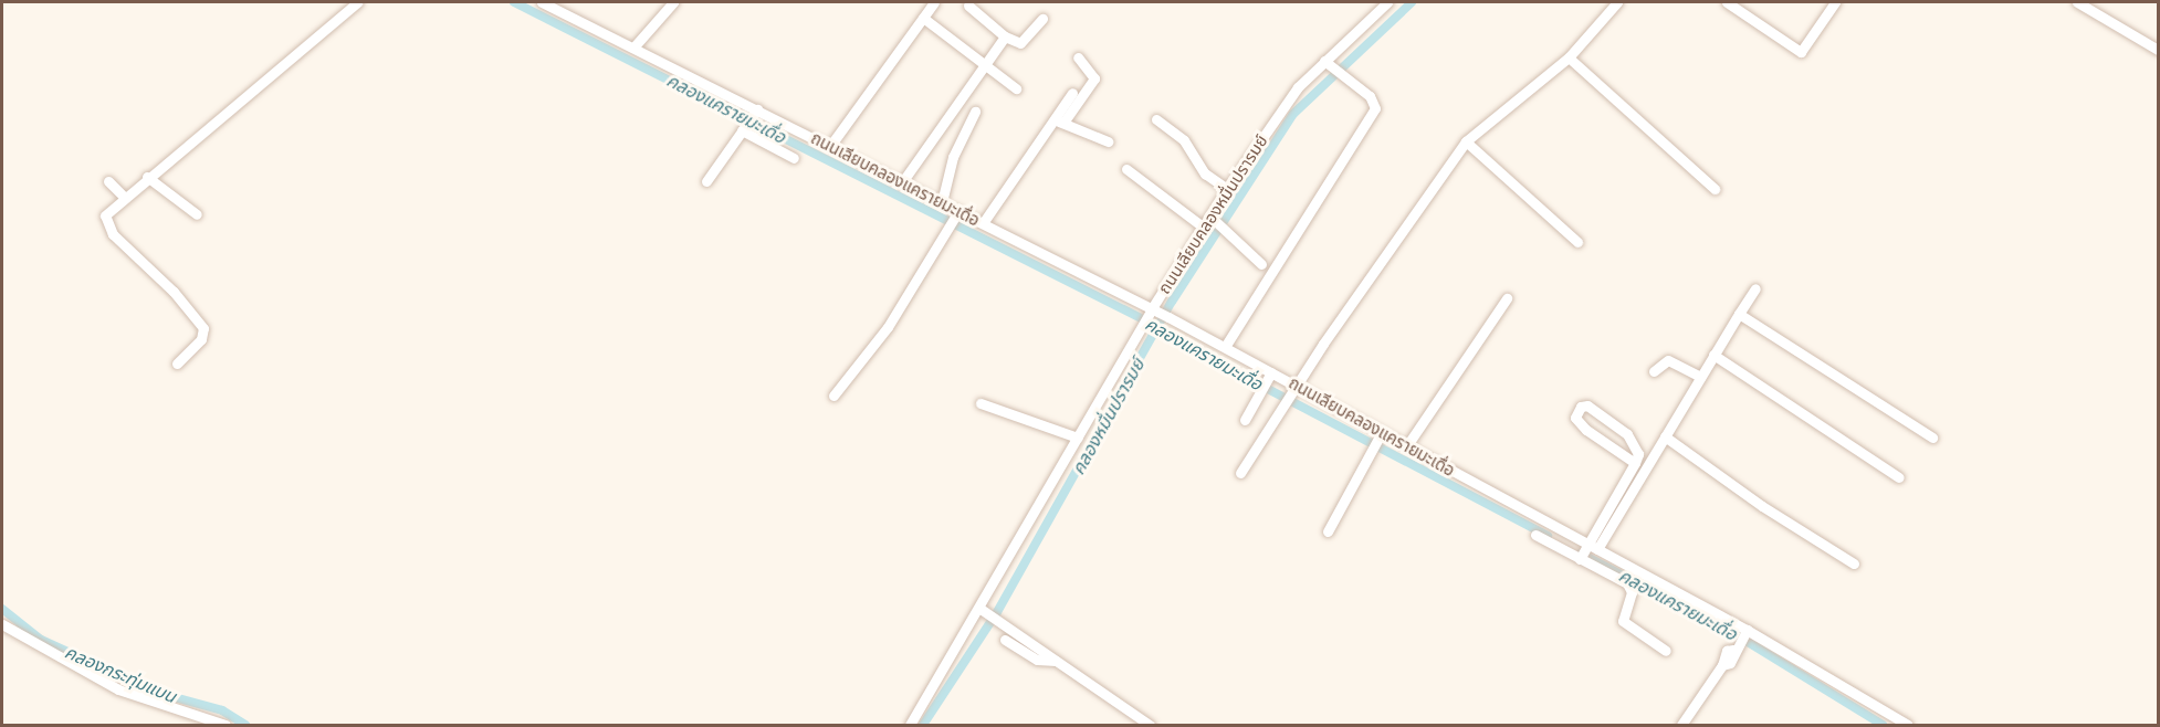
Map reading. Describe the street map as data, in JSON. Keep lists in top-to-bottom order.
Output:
{
  "streets": {
    "street": ["ถนนเลียบคลองแครายมะเดื่อ", "ถนนเลียบคลองหมื่นปรารมย์"]
  },
  "crossings": [
    ["ถนนเลียบคลองแครายมะเดื่อ", "ถนนเลียบคลองหมื่นปรารมย์"]
  ],
  "water": ["คลองแครายมะเดื่อ", "คลองหมื่นปรารมย์", "คลองกระทุ่มแบน"]
}
